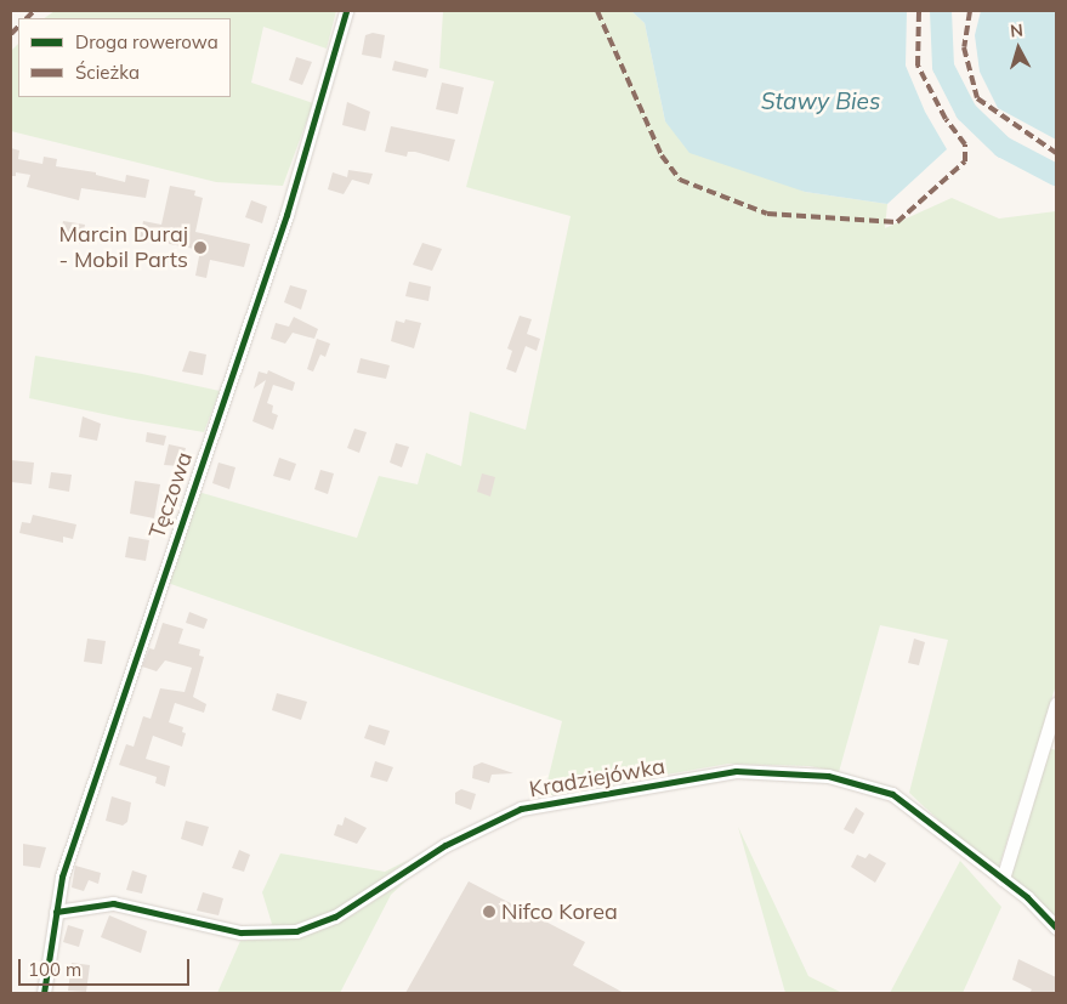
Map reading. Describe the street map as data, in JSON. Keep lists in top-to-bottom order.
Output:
{
  "streets": {
    "street": ["Tęczowa", "Kradziejówka"]
  },
  "crossings": [
    ["Tęczowa", "Kradziejówka"]
  ],
  "water": ["Stawy Bies"],
  "places": ["Marcin Duraj - Mobil Parts", "Nifco Korea"],
  "legend": ["Droga rowerowa", "Ścieżka"],
  "scale_bar": "100 m",
  "north": "top"
}
